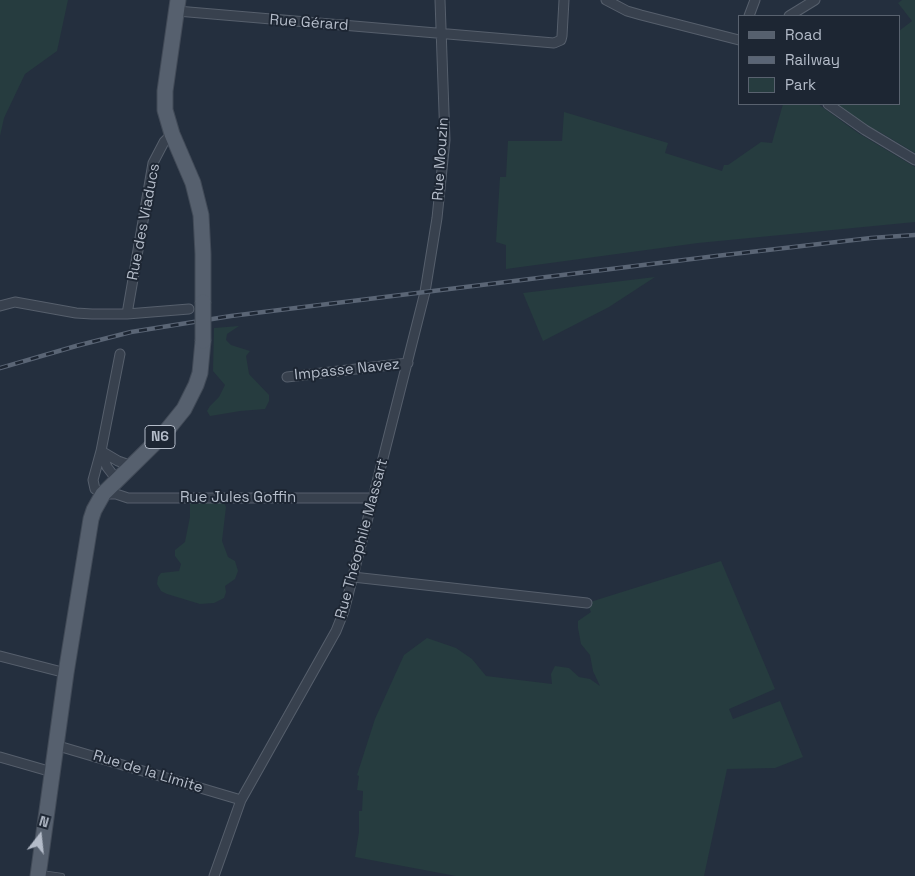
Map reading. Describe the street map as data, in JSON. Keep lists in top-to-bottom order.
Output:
{
  "streets": {
    "main road": ["Rue des Viaducs", "N6"],
    "street": [
      "Rue Gérard",
      "Rue Mouzin",
      "Impasse Navez",
      "Rue Jules Goffin",
      "Rue Théophile Massart",
      "Rue de la Limite"
    ]
  },
  "crossings": [
    ["Rue Gérard", "Rue Mouzin"],
    ["Rue Gérard", "Rue des Viaducs"],
    ["Rue Mouzin", "Rue Théophile Massart"],
    ["Rue des Viaducs", "N6"],
    ["Impasse Navez", "Rue Théophile Massart"],
    ["N6", "Rue Jules Goffin"],
    ["N6", "Rue de la Limite"],
    ["Rue Jules Goffin", "Rue Théophile Massart"],
    ["Rue Théophile Massart", "Rue de la Limite"]
  ],
  "legend": ["Road", "Railway", "Park"],
  "north": "top"
}
